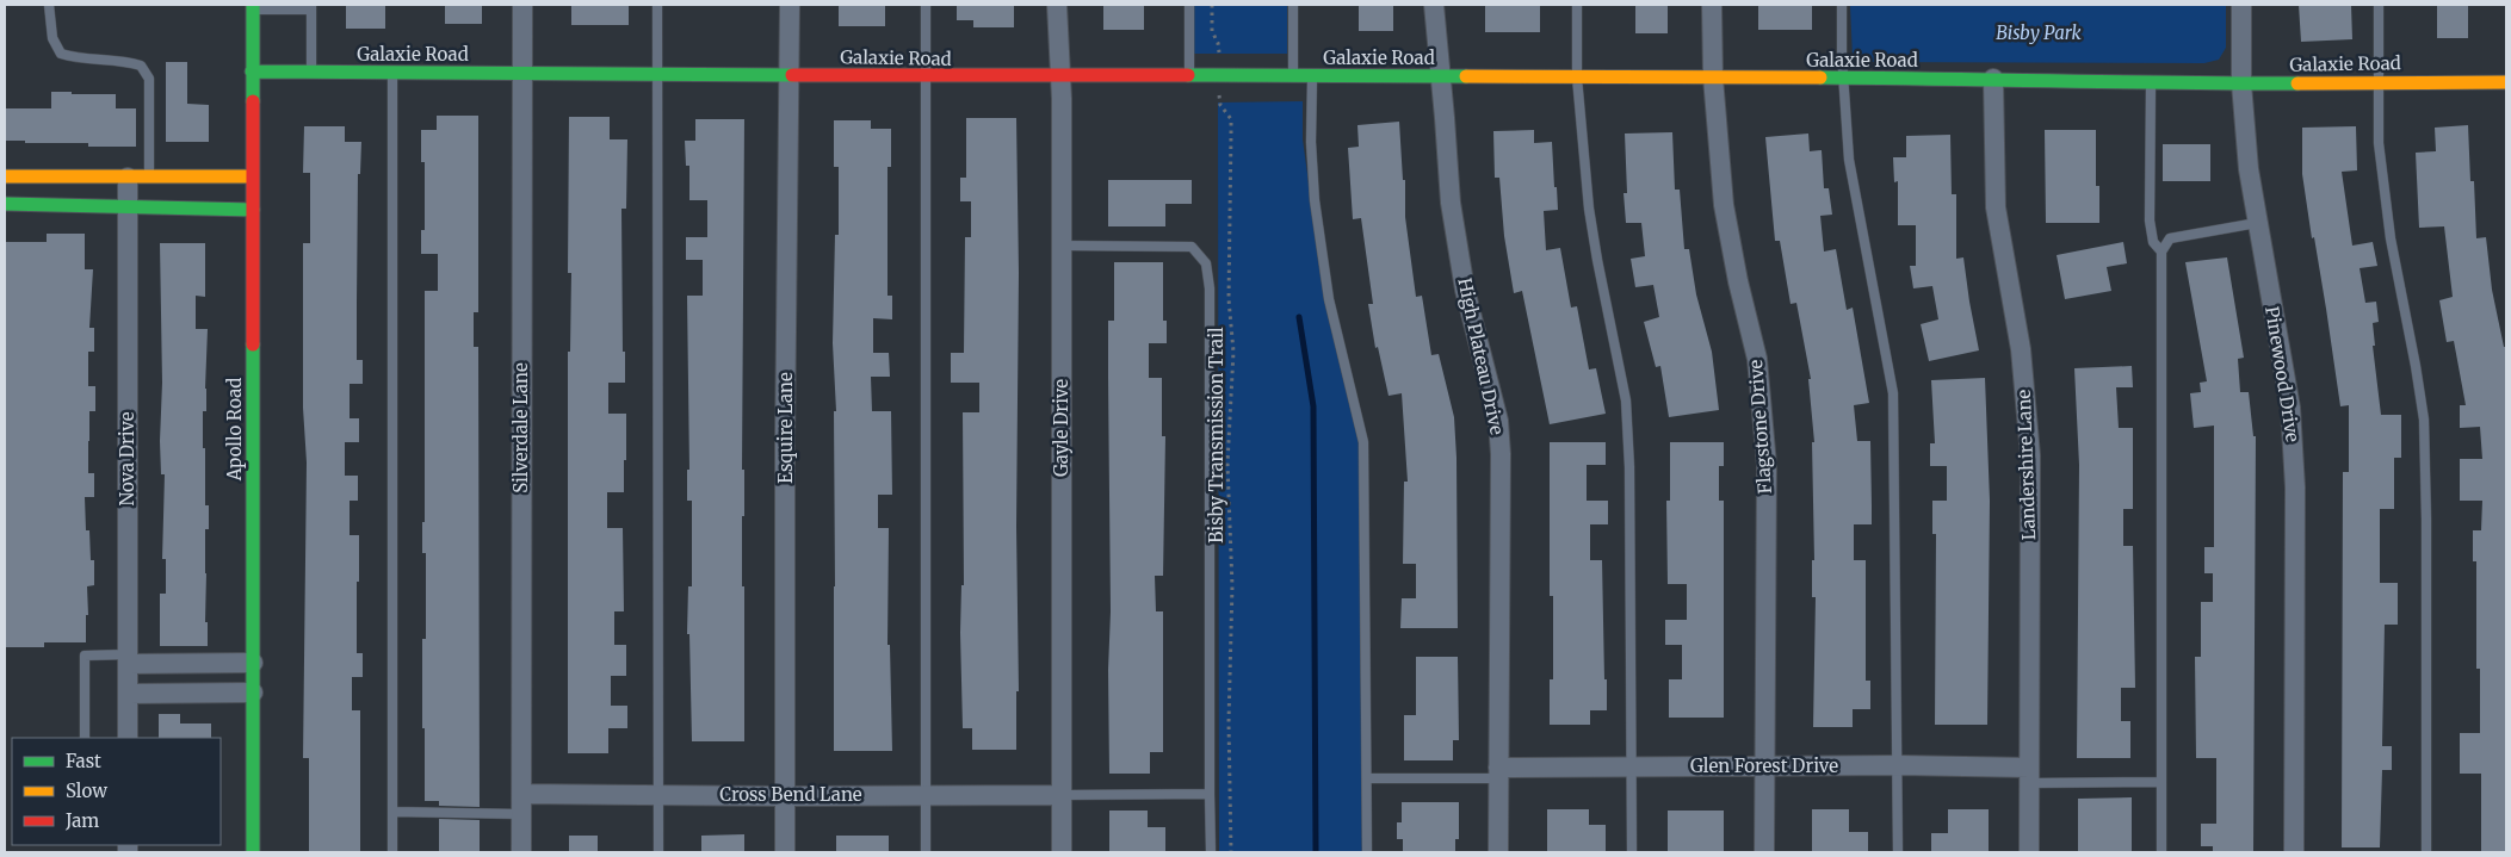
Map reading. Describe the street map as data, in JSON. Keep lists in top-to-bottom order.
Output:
{
  "streets": {
    "street": [
      "Galaxie Road",
      "High Plateau Drive",
      "Pinewood Drive",
      "Flagstone Drive",
      "Silverdale Lane",
      "Esquire Lane",
      "Gayle Drive",
      "Apollo Road",
      "Nova Drive",
      "Landershire Lane",
      "Glen Forest Drive",
      "Cross Bend Lane"
    ],
    "path": ["Bisby Transmission Trail"]
  },
  "crossings": [
    ["Galaxie Road", "High Plateau Drive"],
    ["Galaxie Road", "Pinewood Drive"],
    ["Galaxie Road", "Flagstone Drive"],
    ["Galaxie Road", "Silverdale Lane"],
    ["Galaxie Road", "Esquire Lane"],
    ["Galaxie Road", "Gayle Drive"],
    ["Galaxie Road", "Apollo Road"],
    ["Galaxie Road", "Landershire Lane"],
    ["High Plateau Drive", "Glen Forest Drive"],
    ["Flagstone Drive", "Glen Forest Drive"],
    ["Silverdale Lane", "Cross Bend Lane"],
    ["Esquire Lane", "Cross Bend Lane"],
    ["Gayle Drive", "Cross Bend Lane"],
    ["Landershire Lane", "Glen Forest Drive"]
  ],
  "parks": ["Bisby Park"],
  "legend": ["Fast", "Slow", "Jam"]
}
